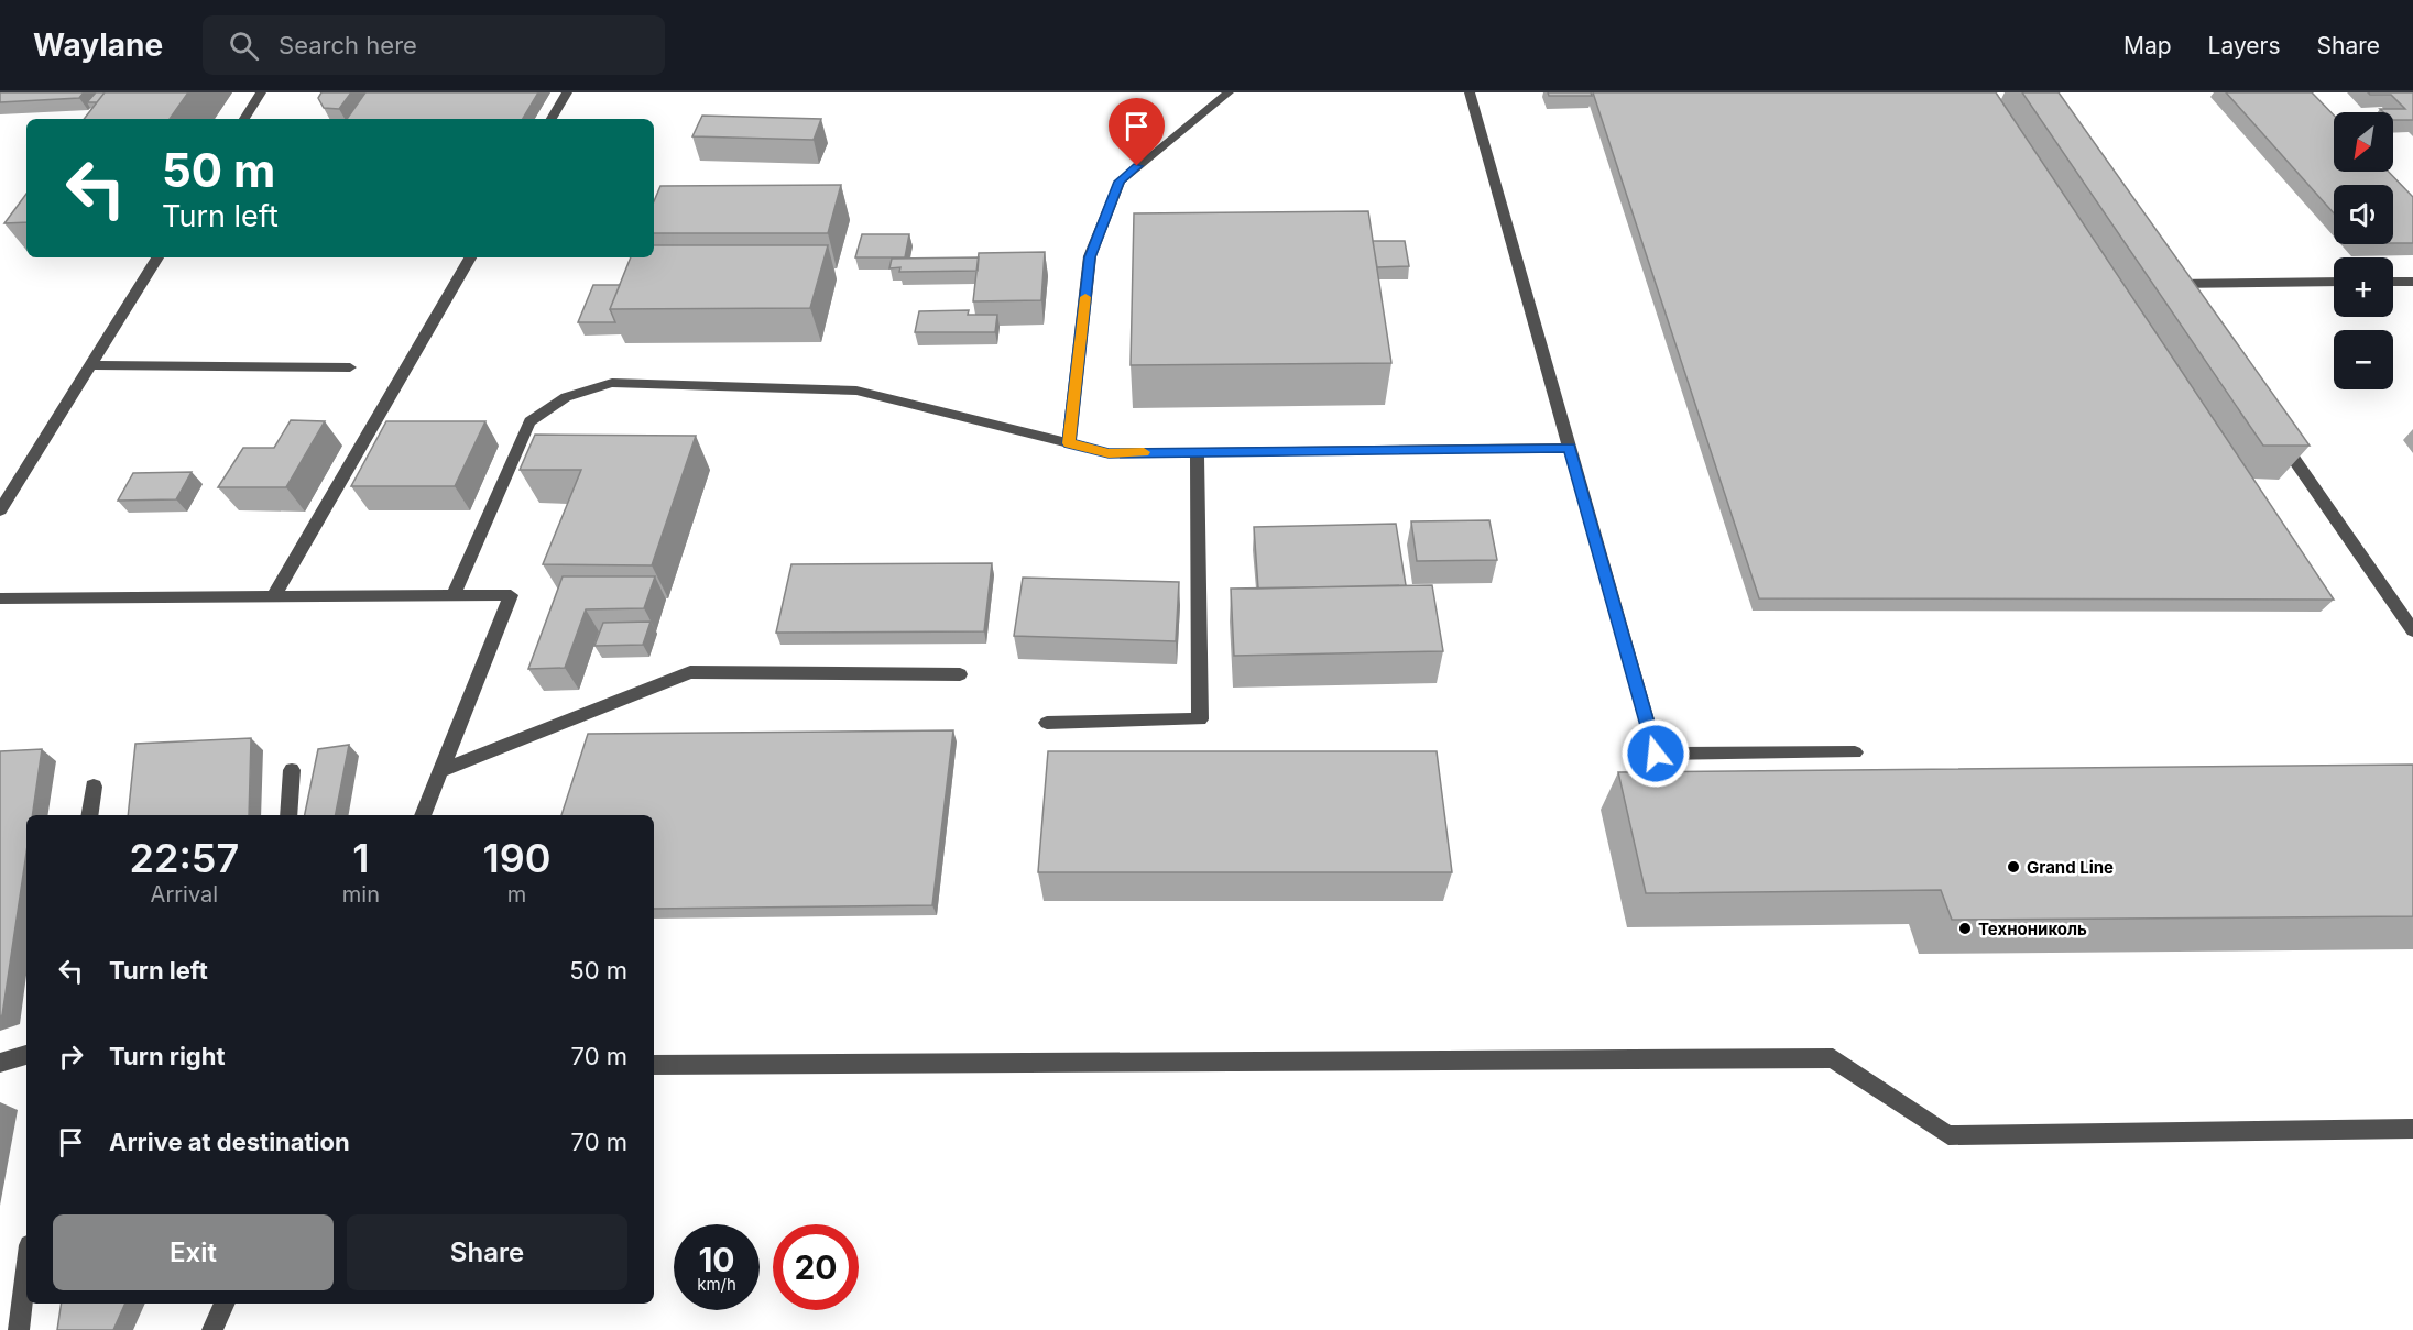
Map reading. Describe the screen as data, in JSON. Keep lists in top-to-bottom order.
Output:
{
  "places": ["Grand Line", "Технониколь"],
  "north": "bottom left",
  "page": {
    "header": "Waylane",
    "search": "Search here",
    "nav": ["Map", "Layers", "Share"],
    "map_buttons": ["+", "−"],
    "turn": ["50 m", "Turn left"],
    "eta": [
      "22:57",
      "Arrival",
      "1",
      "min",
      "190",
      "m"
    ],
    "list": [
      {
        "name": "Turn left",
        "value": "50 m"
      },
      {
        "name": "Turn right",
        "value": "70 m"
      },
      {
        "name": "Arrive at destination",
        "value": "70 m"
      }
    ],
    "buttons": ["Exit", "Share"],
    "speed": "10 km/h",
    "limit": "20"
  }
}
